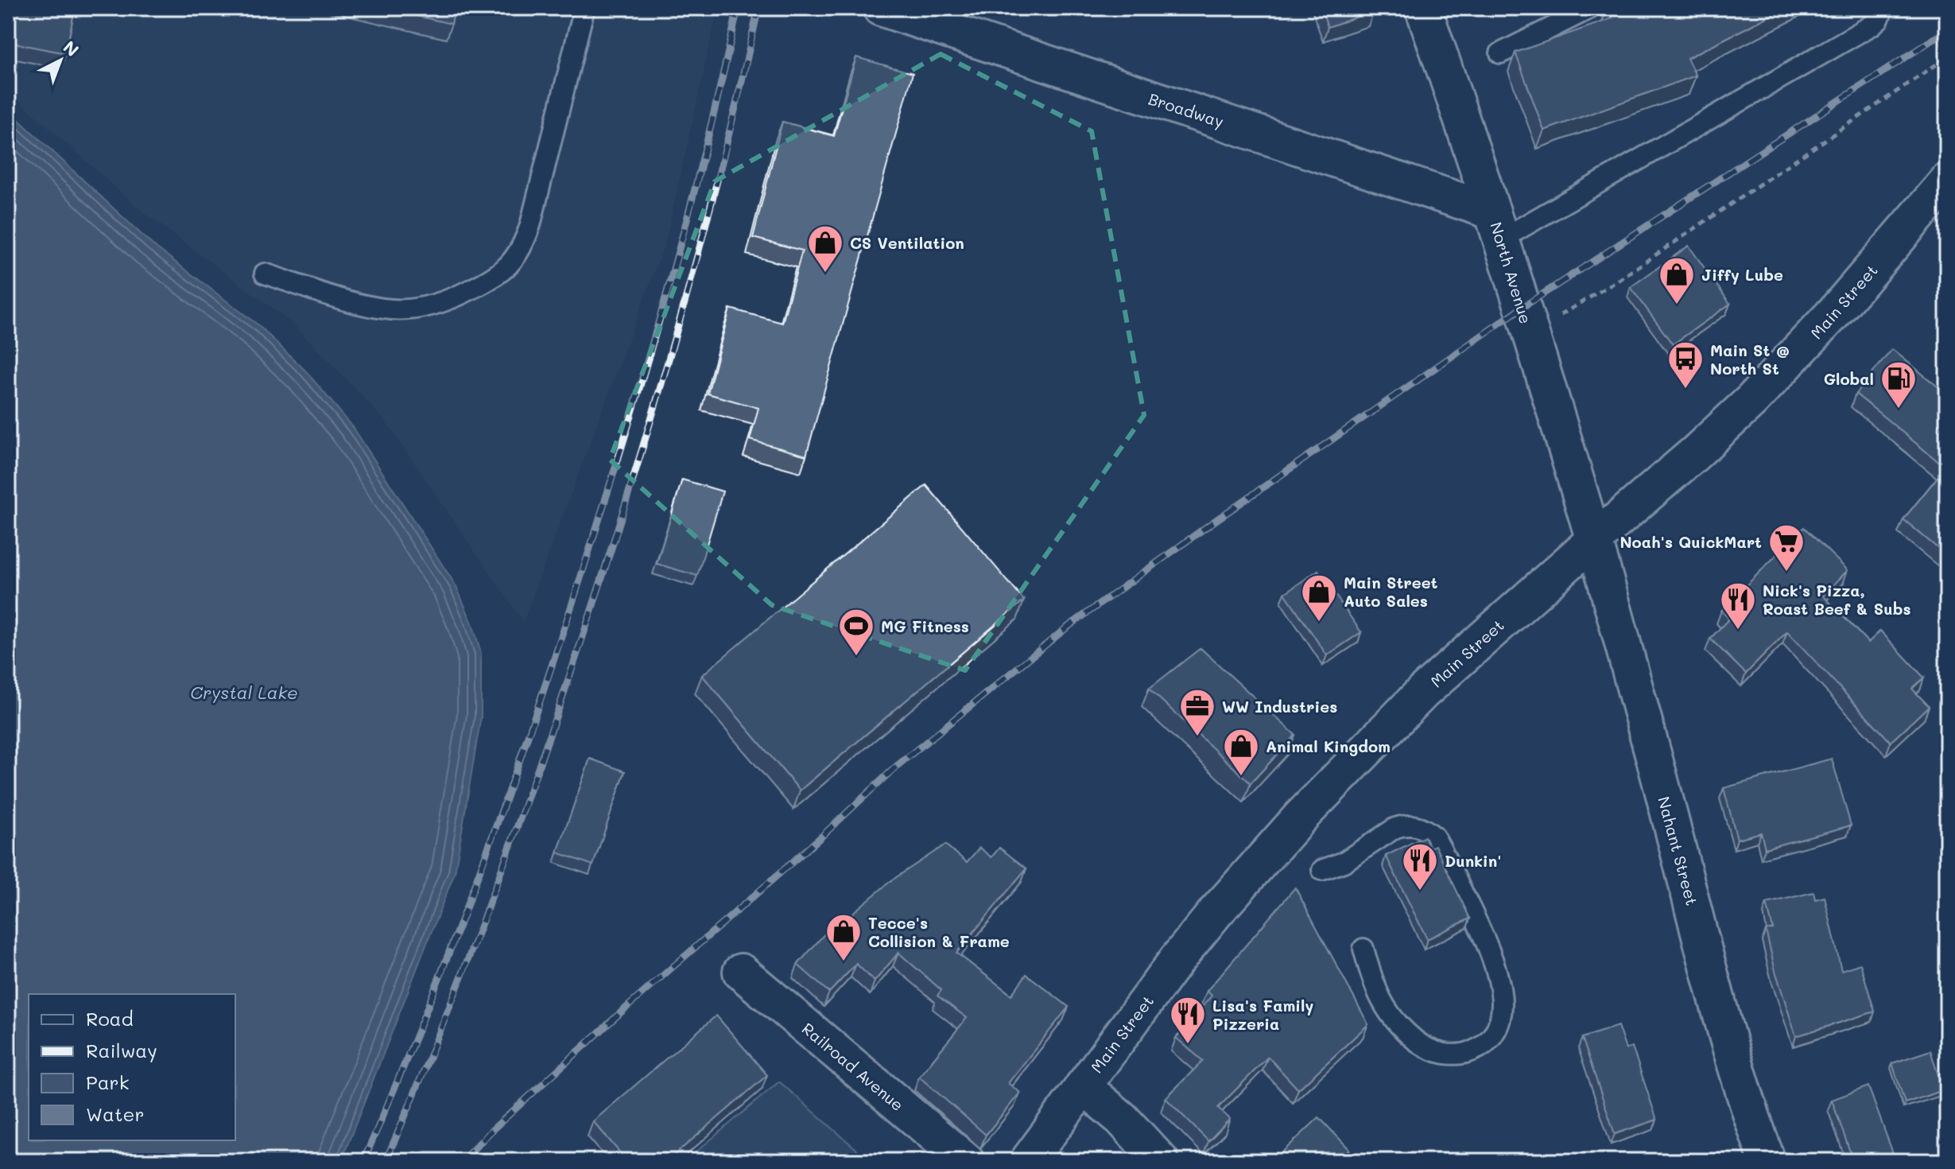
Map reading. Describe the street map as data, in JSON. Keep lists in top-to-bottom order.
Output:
{
  "streets": {
    "main road": [
      "Broadway",
      "North Avenue",
      "Main Street",
      "Nahant Street",
      "Railroad Avenue"
    ]
  },
  "crossings": [
    ["Broadway", "North Avenue"],
    ["North Avenue", "Main Street"],
    ["North Avenue", "Nahant Street"],
    ["Main Street", "Nahant Street"]
  ],
  "water": ["Crystal Lake"],
  "places": {
    "shop": [
      "CS Ventilation",
      "Jiffy Lube",
      "Main Street Auto Sales",
      "Animal Kingdom",
      "Tecce's Collision & Frame"
    ],
    "bus stop": ["Main St @ North St"],
    "fuel station": ["Global"],
    "supermarket": ["Noah's QuickMart"],
    "restaurant": ["Nick's Pizza, Roast Beef & Subs", "Dunkin'", "Lisa's Family Pizzeria"],
    "sports": ["MG Fitness"],
    "office": ["WW Industries"]
  },
  "legend": [
    "Road",
    "Railway",
    "Park",
    "Water"
  ],
  "north": "top right"
}
